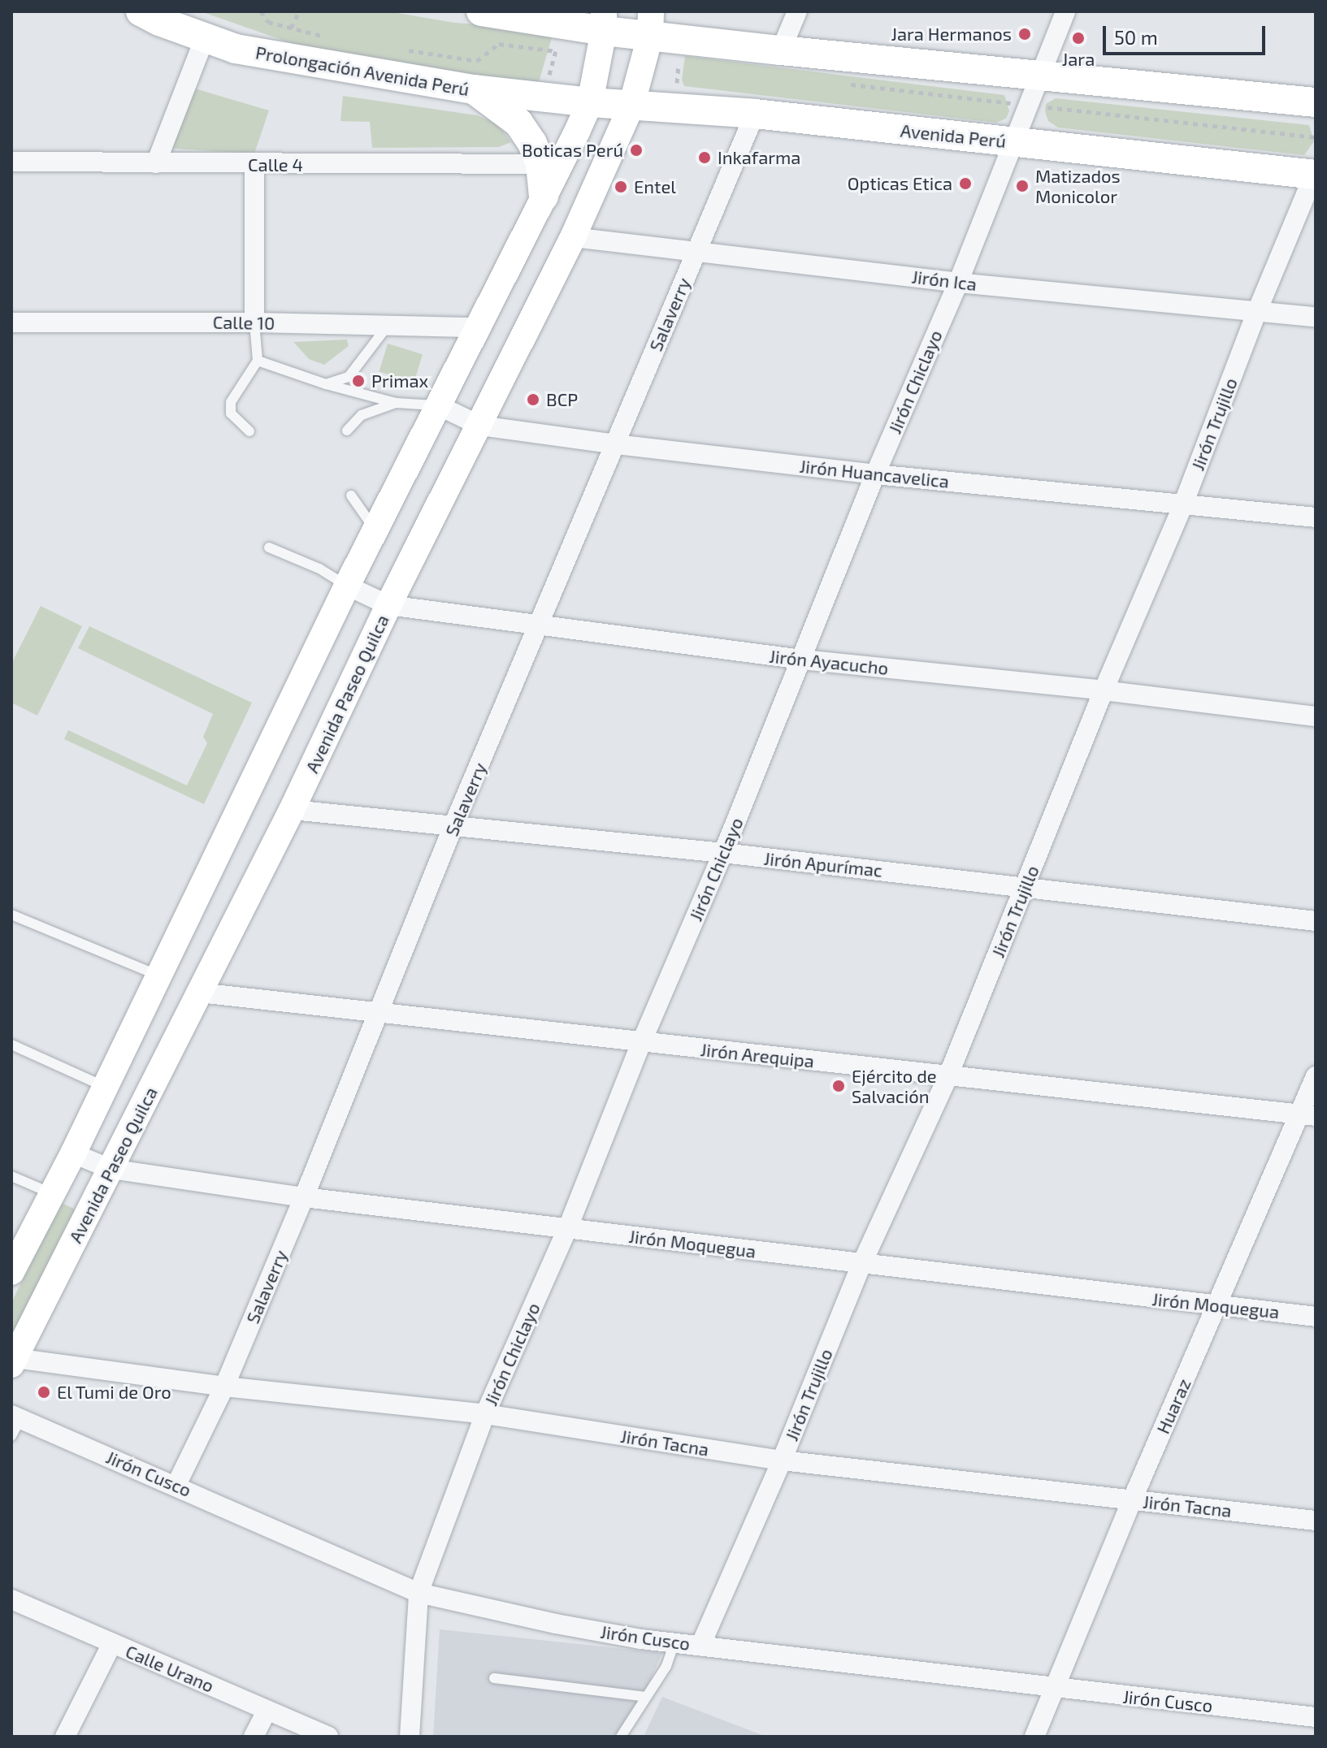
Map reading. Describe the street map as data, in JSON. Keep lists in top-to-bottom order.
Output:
{
  "streets": {
    "main road": ["Prolongación Avenida Perú", "Avenida Perú", "Avenida Paseo Quilca"],
    "street": [
      "Calle 4",
      "Jirón Ica",
      "Salaverry",
      "Calle 10",
      "Jirón Chiclayo",
      "Jirón Trujillo",
      "Jirón Huancavelica",
      "Jirón Ayacucho",
      "Jirón Apurímac",
      "Jirón Arequipa",
      "Jirón Moquegua",
      "Huaraz",
      "Jirón Tacna",
      "Jirón Cusco",
      "Calle Urano"
    ]
  },
  "crossings": [
    ["Prolongación Avenida Perú", "Avenida Perú"],
    ["Avenida Perú", "Salaverry"],
    ["Avenida Perú", "Jirón Chiclayo"],
    ["Avenida Perú", "Jirón Trujillo"],
    ["Avenida Perú", "Avenida Paseo Quilca"],
    ["Jirón Ica", "Salaverry"],
    ["Jirón Ica", "Jirón Chiclayo"],
    ["Jirón Ica", "Jirón Trujillo"],
    ["Jirón Ica", "Avenida Paseo Quilca"],
    ["Salaverry", "Jirón Huancavelica"],
    ["Salaverry", "Jirón Ayacucho"],
    ["Salaverry", "Jirón Apurímac"],
    ["Salaverry", "Jirón Arequipa"],
    ["Salaverry", "Jirón Moquegua"],
    ["Salaverry", "Jirón Tacna"],
    ["Salaverry", "Jirón Cusco"],
    ["Jirón Chiclayo", "Jirón Huancavelica"],
    ["Jirón Chiclayo", "Jirón Ayacucho"],
    ["Jirón Chiclayo", "Jirón Apurímac"],
    ["Jirón Chiclayo", "Jirón Arequipa"],
    ["Jirón Chiclayo", "Jirón Moquegua"],
    ["Jirón Chiclayo", "Jirón Tacna"],
    ["Jirón Chiclayo", "Jirón Cusco"],
    ["Jirón Trujillo", "Jirón Huancavelica"],
    ["Jirón Trujillo", "Jirón Ayacucho"],
    ["Jirón Trujillo", "Jirón Apurímac"],
    ["Jirón Trujillo", "Jirón Arequipa"],
    ["Jirón Trujillo", "Jirón Moquegua"],
    ["Jirón Trujillo", "Jirón Tacna"],
    ["Jirón Trujillo", "Jirón Cusco"],
    ["Jirón Huancavelica", "Avenida Paseo Quilca"],
    ["Jirón Ayacucho", "Avenida Paseo Quilca"],
    ["Avenida Paseo Quilca", "Jirón Apurímac"],
    ["Avenida Paseo Quilca", "Jirón Arequipa"],
    ["Avenida Paseo Quilca", "Jirón Moquegua"],
    ["Avenida Paseo Quilca", "Jirón Tacna"],
    ["Jirón Arequipa", "Huaraz"],
    ["Jirón Moquegua", "Huaraz"],
    ["Huaraz", "Jirón Tacna"],
    ["Huaraz", "Jirón Cusco"]
  ],
  "places": [
    "Jara Hermanos",
    "Jara",
    "Boticas Perú",
    "Inkafarma",
    "Opticas Etica",
    "Matizados Monicolor",
    "Entel",
    "Primax",
    "BCP",
    "Ejército de Salvación",
    "El Tumi de Oro"
  ],
  "scale_bar": "50 m"
}
